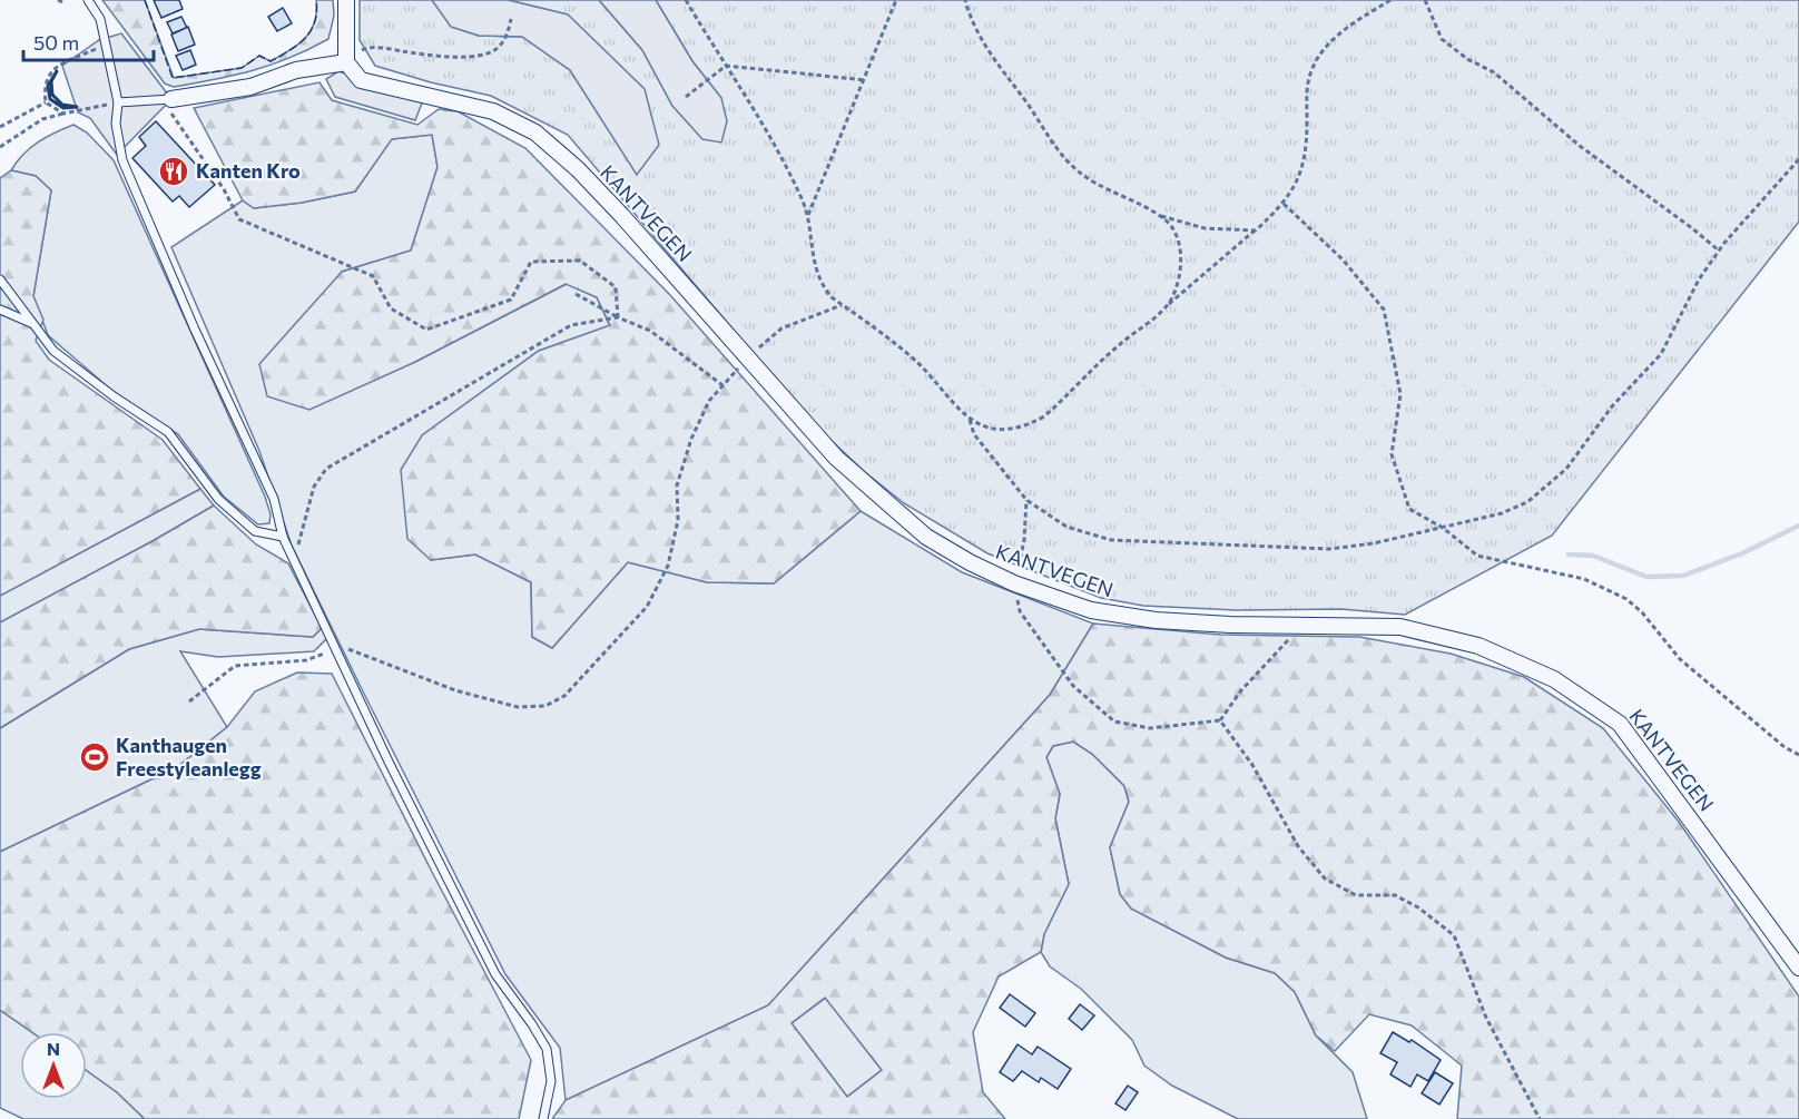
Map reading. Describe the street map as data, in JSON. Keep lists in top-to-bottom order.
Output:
{
  "streets": {
    "street": ["KANTVEGEN"]
  },
  "places": {
    "restaurant": ["Kanten Kro"],
    "sports": ["Kanthaugen Freestyleanlegg"]
  },
  "scale_bar": "50 m",
  "north": "top"
}
